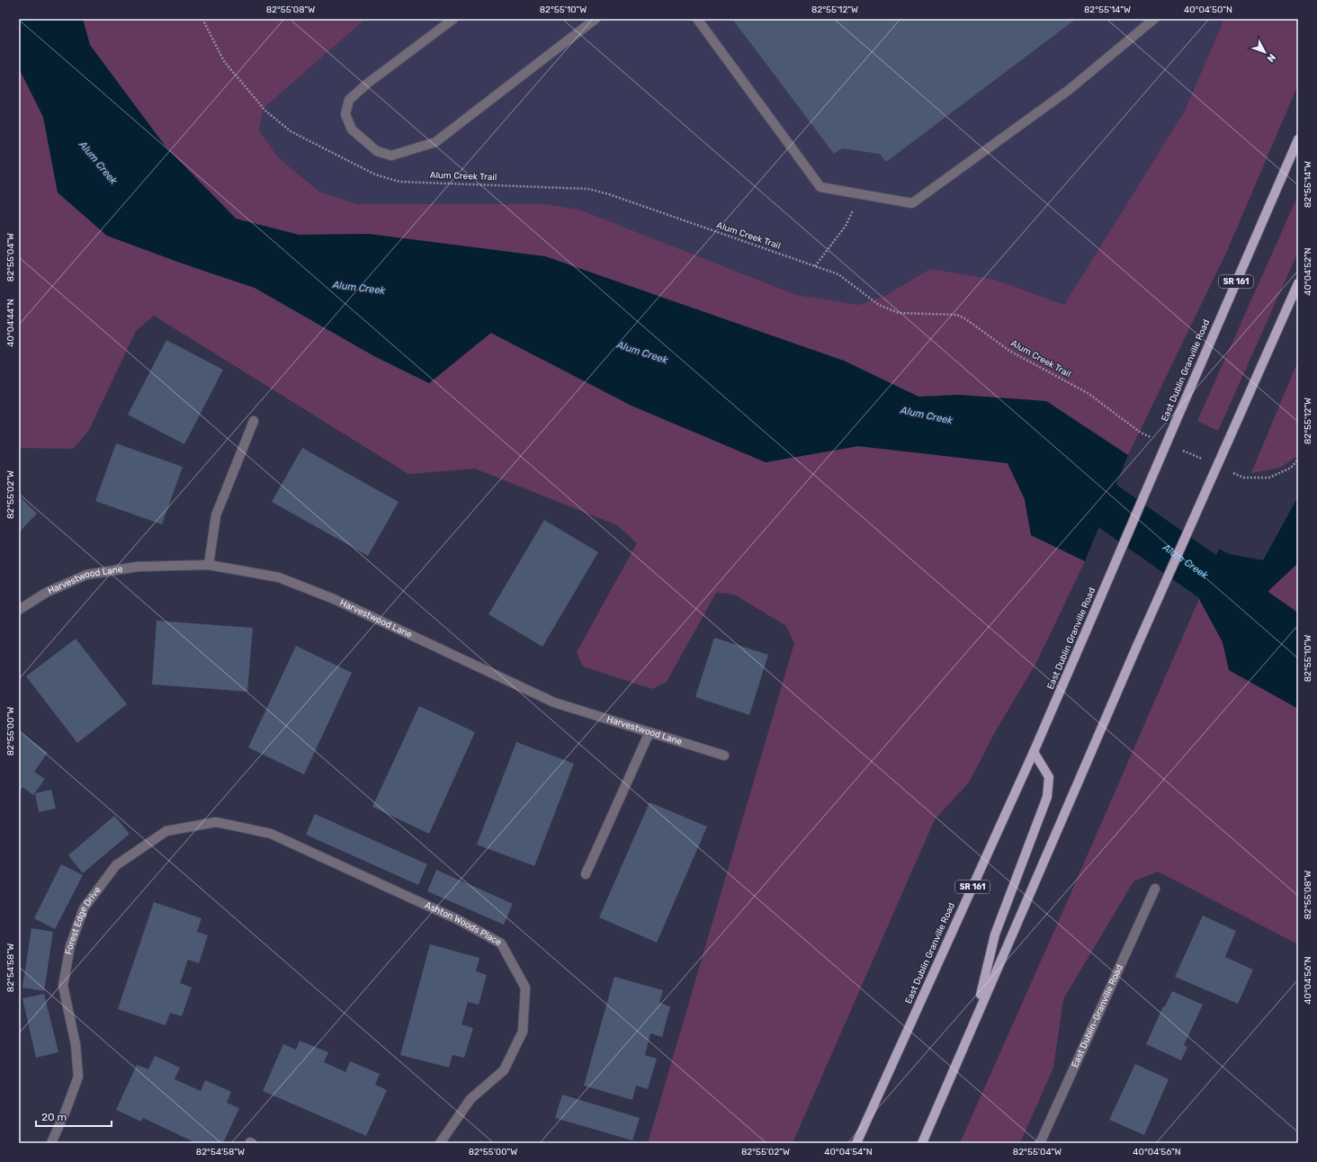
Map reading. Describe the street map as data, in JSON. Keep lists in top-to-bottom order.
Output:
{
  "streets": {
    "main road": ["SR 161", "East Dublin Granville Road"],
    "street": [
      "Harvestwood Lane",
      "Forest Edge Drive",
      "Ashton Woods Place",
      "East Dublin-Granville Road"
    ],
    "path": ["Alum Creek Trail"]
  },
  "crossings": [
    ["Forest Edge Drive", "Ashton Woods Place"]
  ],
  "water": ["Alum Creek"],
  "scale_bar": "20 m",
  "north": "bottom right",
  "coordinates": [
    "82°55'08\"W",
    "82°55'10\"W",
    "82°55'12\"W",
    "82°55'14\"W",
    "40°04'50\"N",
    "82°55'04\"W",
    "40°04'52\"N",
    "40°04'44\"N",
    "82°55'02\"W",
    "82°55'00\"W",
    "82°54'58\"W",
    "40°04'56\"N",
    "40°04'54\"N"
  ]
}
